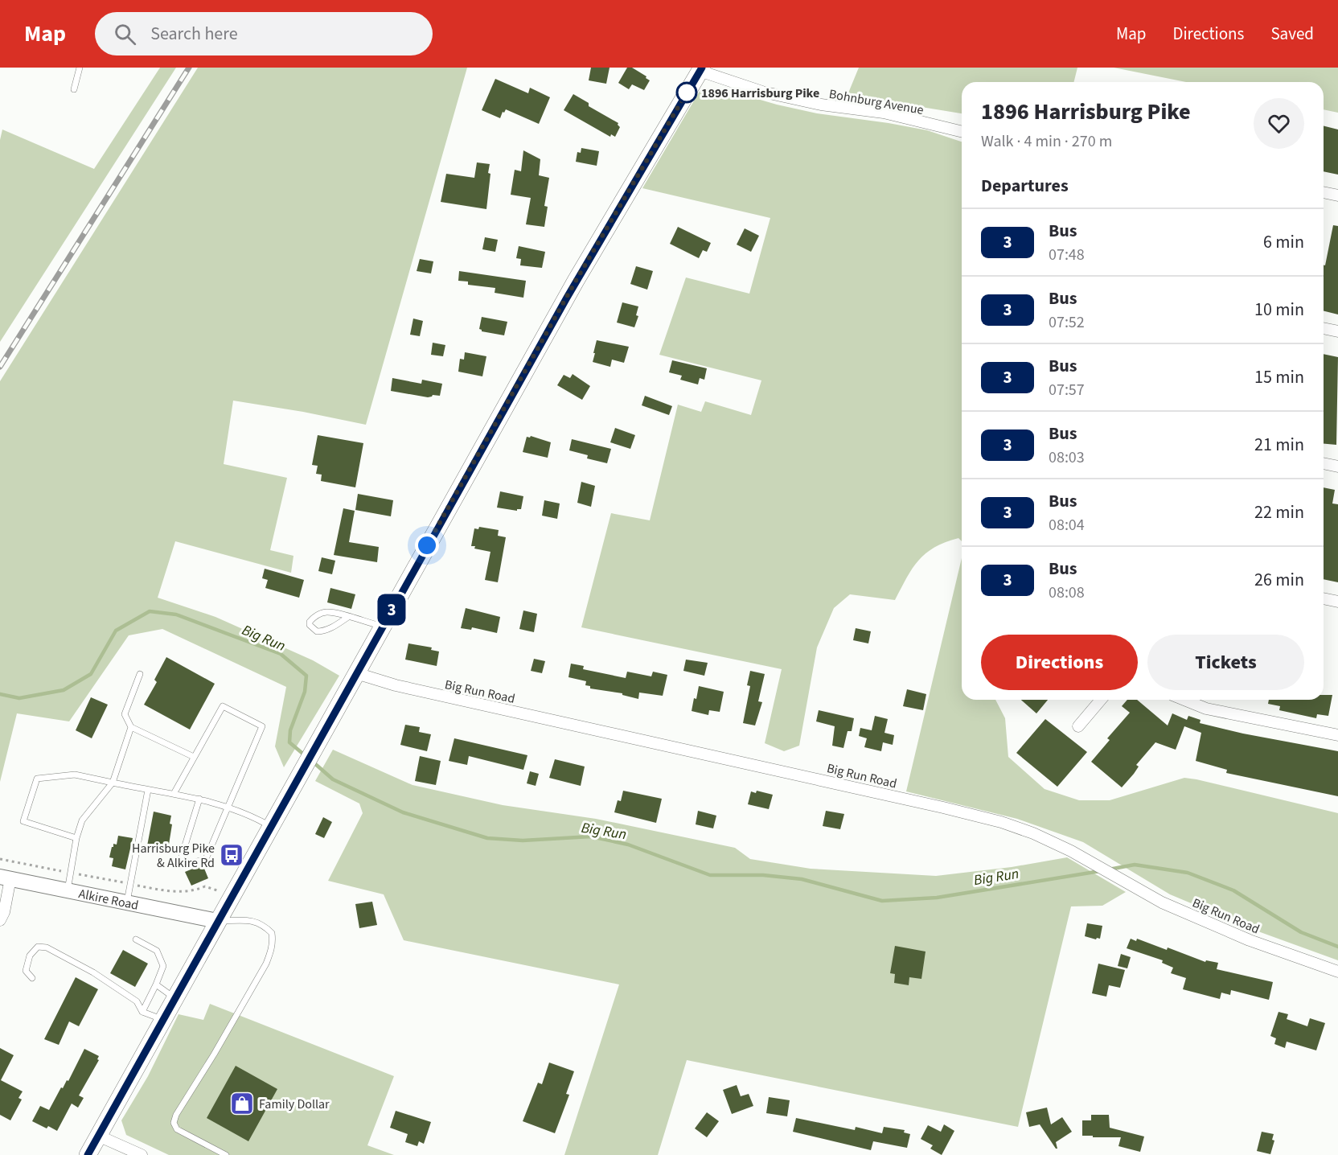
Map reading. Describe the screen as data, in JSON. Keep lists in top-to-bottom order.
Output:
{
  "streets": {
    "main road": ["Alkire Road"],
    "street": ["Bohnburg Avenue", "Big Run Road"]
  },
  "water": ["Big Run"],
  "places": {
    "other": ["1896 Harrisburg Pike"],
    "bus stop": ["Harrisburg Pike & Alkire Rd"],
    "shop": ["Family Dollar"]
  },
  "lines": ["bus line 3"],
  "page": {
    "header": "Map",
    "search": "Search here",
    "nav": ["Map", "Directions", "Saved"],
    "on_map": "3",
    "heading": [
      ["1896 Harrisburg Pike", "Walk · 4 min · 270 m"],
      "Departures"
    ],
    "list": [
      {
        "mark": "3",
        "name": "Bus",
        "note": "07:48",
        "value": "6 min"
      },
      {
        "mark": "3",
        "name": "Bus",
        "note": "07:52",
        "value": "10 min"
      },
      {
        "mark": "3",
        "name": "Bus",
        "note": "07:57",
        "value": "15 min"
      },
      {
        "mark": "3",
        "name": "Bus",
        "note": "08:03",
        "value": "21 min"
      },
      {
        "mark": "3",
        "name": "Bus",
        "note": "08:04",
        "value": "22 min"
      },
      {
        "mark": "3",
        "name": "Bus",
        "note": "08:08",
        "value": "26 min"
      }
    ],
    "buttons": ["Directions", "Tickets"]
  }
}
